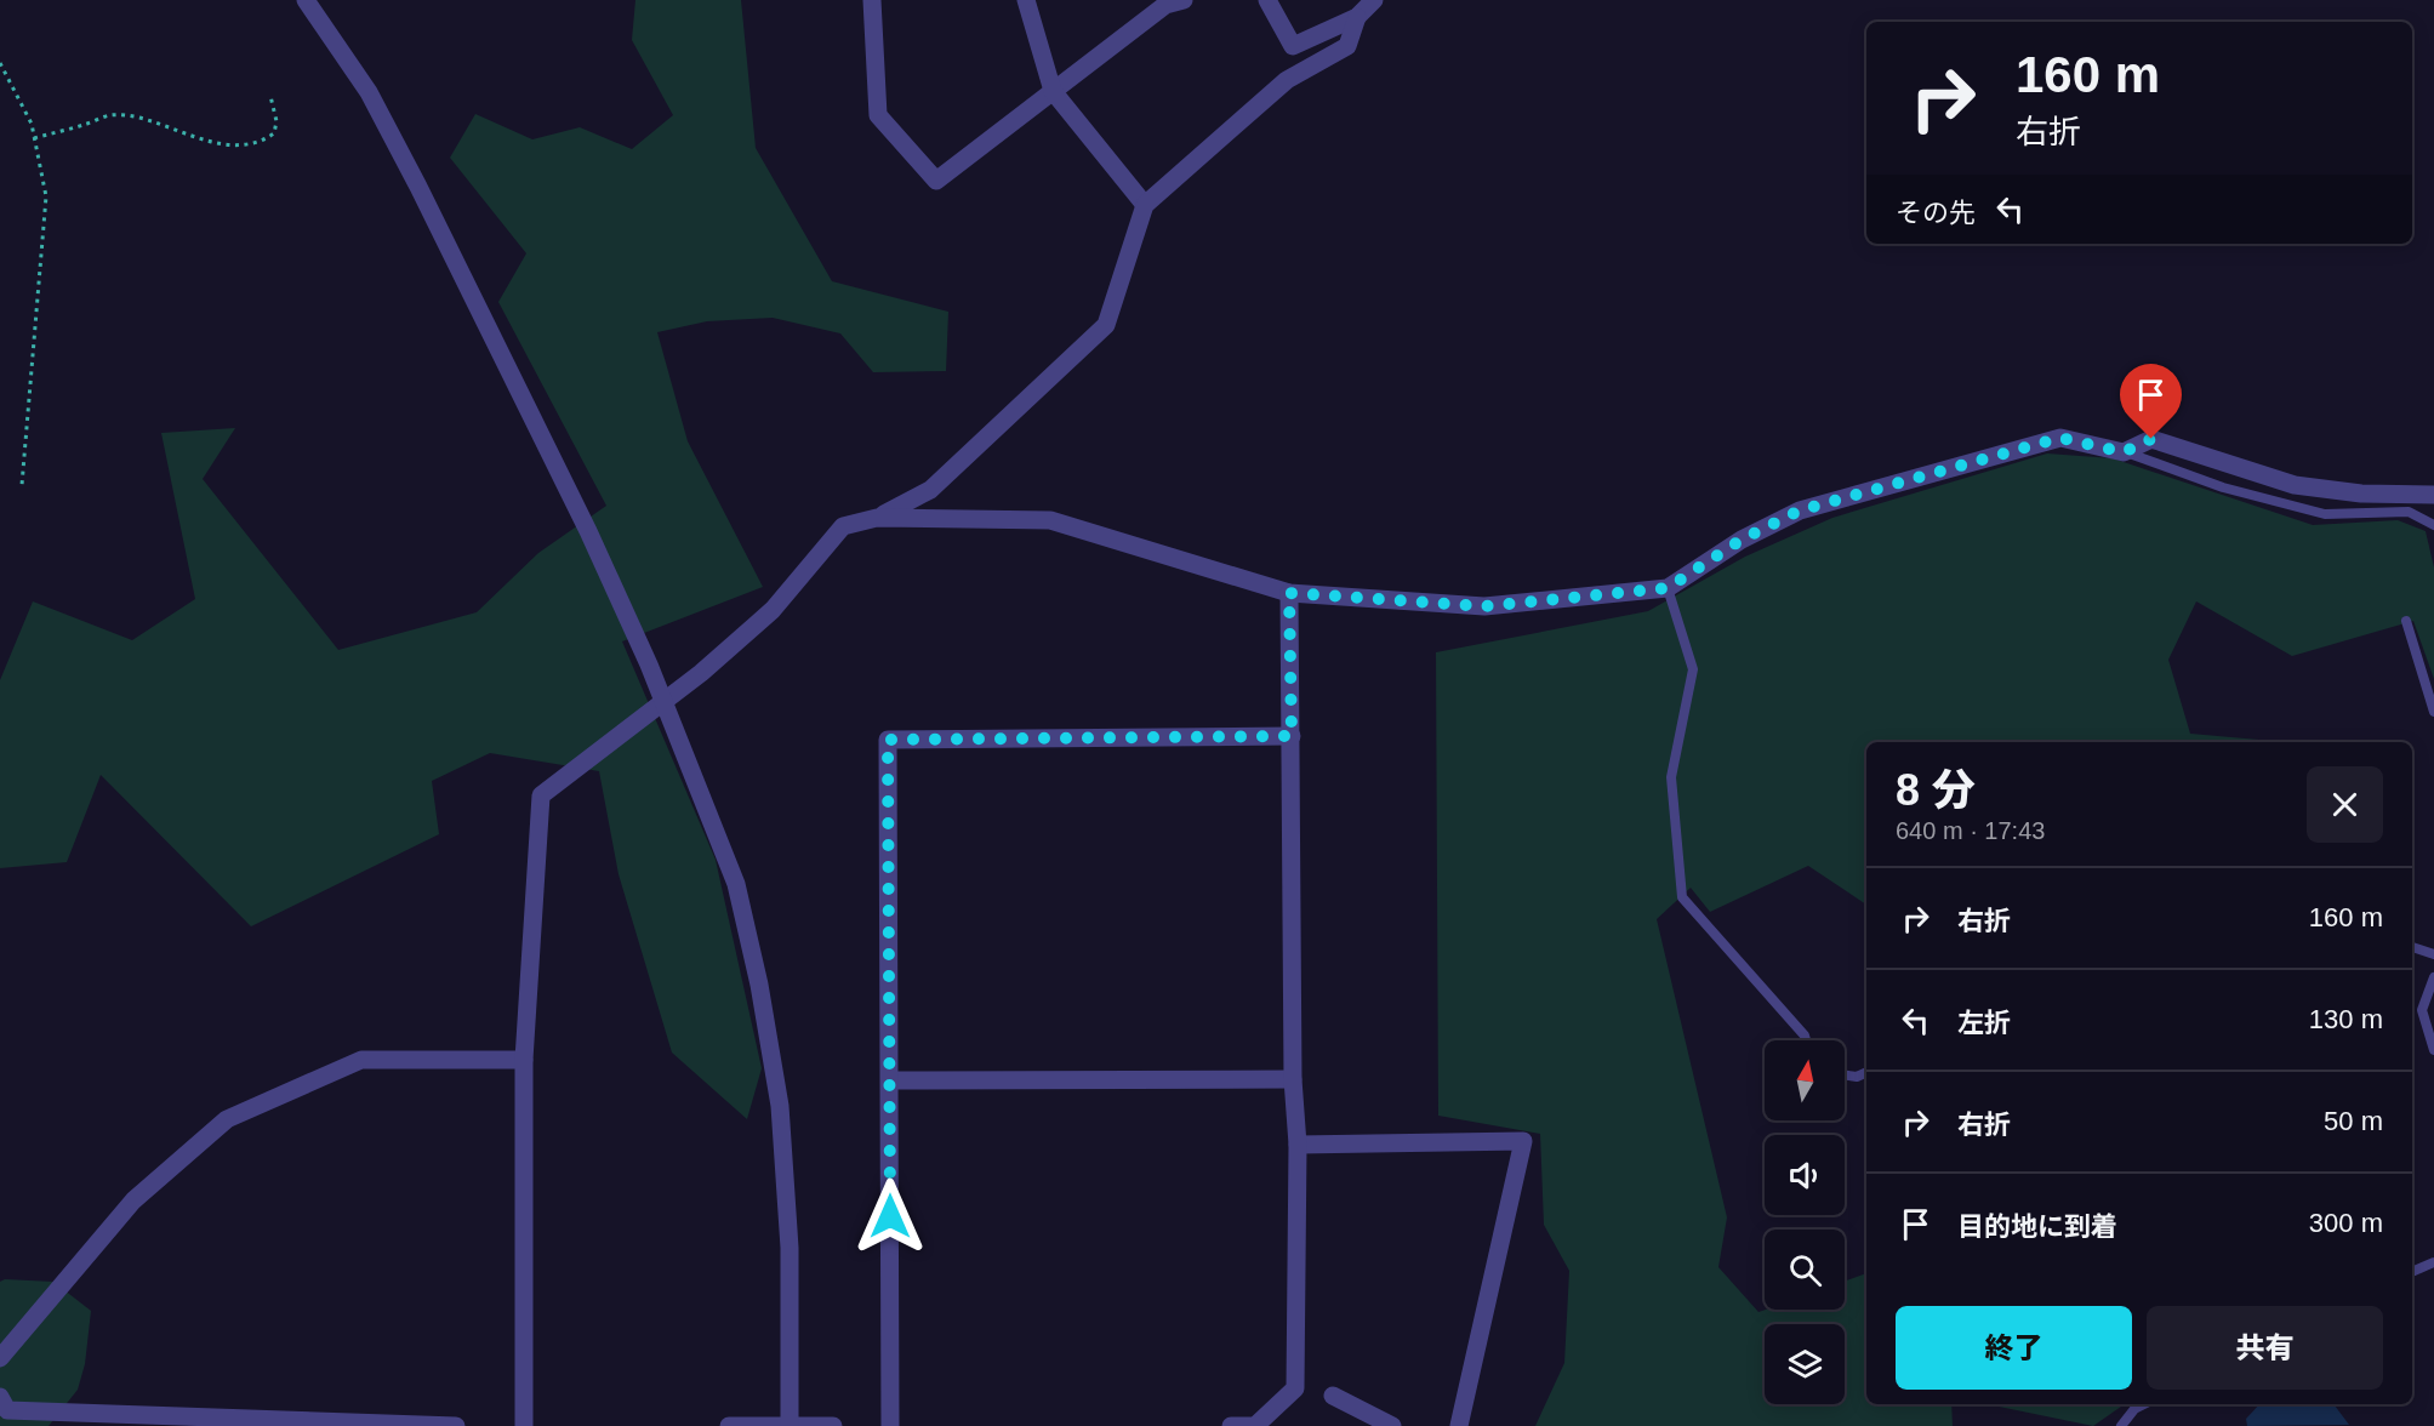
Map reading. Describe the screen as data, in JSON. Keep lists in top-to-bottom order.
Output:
{
  "north": "top",
  "page": {
    "turn": ["160 m", "右折"],
    "then": "その先",
    "heading": ["8 分", "640 m · 17:43"],
    "list": [
      {
        "name": "右折",
        "value": "160 m"
      },
      {
        "name": "左折",
        "value": "130 m"
      },
      {
        "name": "右折",
        "value": "50 m"
      },
      {
        "name": "目的地に到着",
        "value": "300 m"
      }
    ],
    "buttons": ["終了", "共有"]
  }
}
